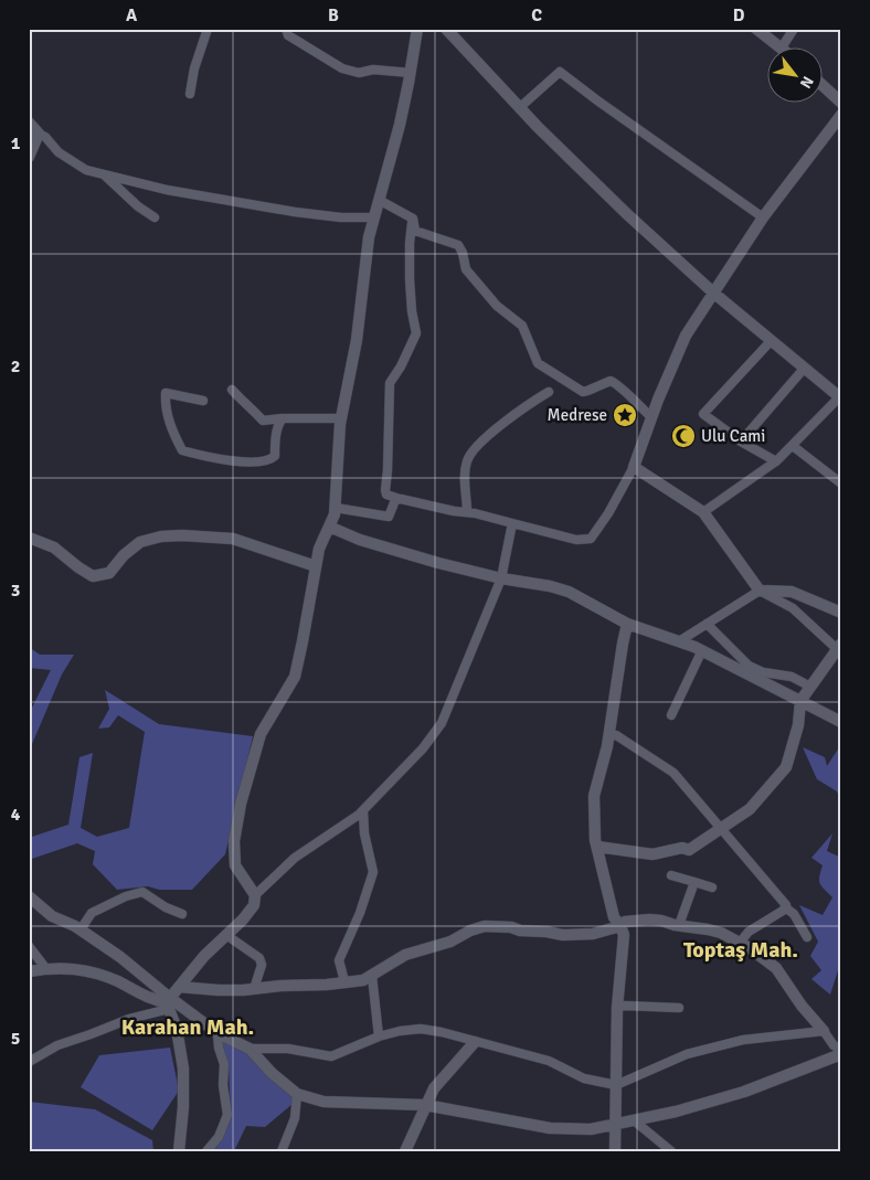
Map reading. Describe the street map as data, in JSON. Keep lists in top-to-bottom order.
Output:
{
  "districts": ["Toptaş Mah.", "Karahan Mah."],
  "places": {
    "place": ["Medrese"],
    "mosque": ["Ulu Cami"]
  },
  "north": "bottom right",
  "grid": {
    "columns": [
      "A",
      "B",
      "C",
      "D"
    ],
    "rows": [
      "1",
      "2",
      "3",
      "4",
      "5"
    ]
  }
}
